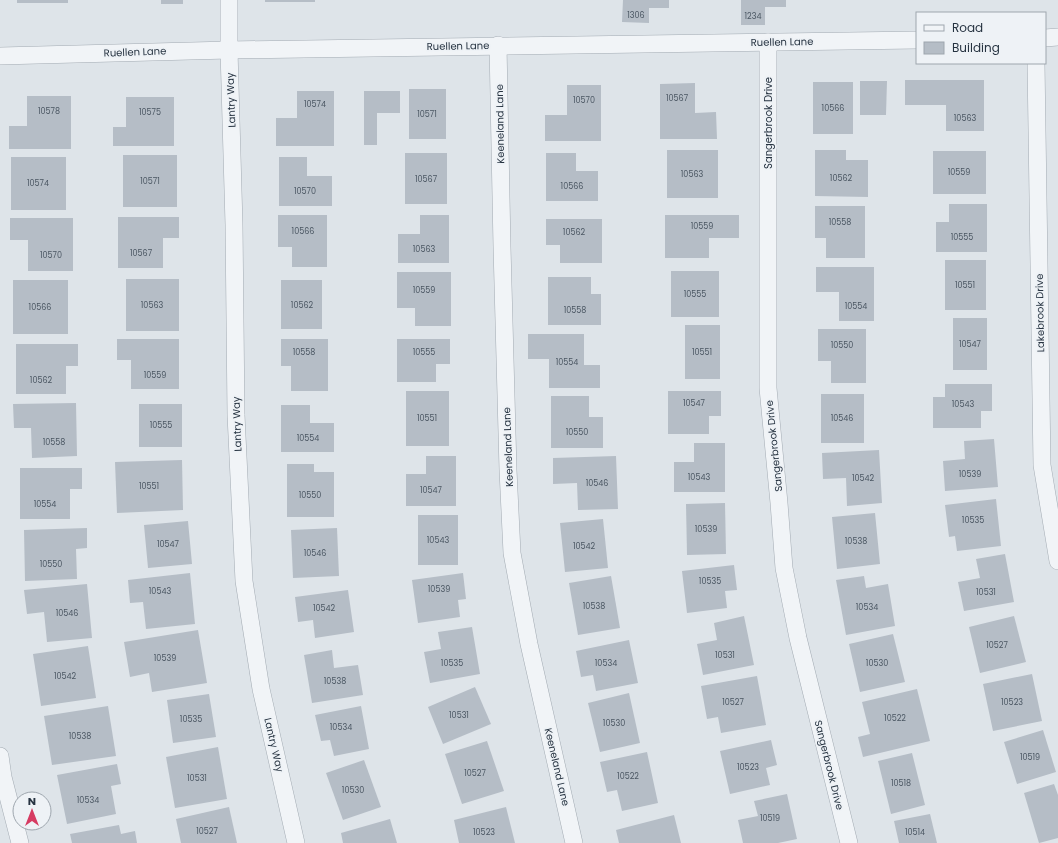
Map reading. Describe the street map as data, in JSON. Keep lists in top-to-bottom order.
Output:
{
  "streets": {
    "street": [
      "Ruellen Lane",
      "Lantry Way",
      "Sangerbrook Drive",
      "Keeneland Lane",
      "Lakebrook Drive"
    ]
  },
  "crossings": [
    ["Ruellen Lane", "Lantry Way"],
    ["Ruellen Lane", "Sangerbrook Drive"],
    ["Ruellen Lane", "Keeneland Lane"]
  ],
  "house_numbers": [
    "1306",
    "1234",
    "10567",
    "10570",
    "10574",
    "10566",
    "10578",
    "10575",
    "10571",
    "10563",
    "10559",
    "10563",
    "10562",
    "10567",
    "10571",
    "10574",
    "10566",
    "10570",
    "10558",
    "10559",
    "10566",
    "10562",
    "10555",
    "10563",
    "10567",
    "10570",
    "10551",
    "10559",
    "10555",
    "10563",
    "10562",
    "10554",
    "10566",
    "10558",
    "10547",
    "10550",
    "10558",
    "10555",
    "10551",
    "10554",
    "10559",
    "10562",
    "10547",
    "10543",
    "10551",
    "10546",
    "10555",
    "10550",
    "10554",
    "10558",
    "10539",
    "10543",
    "10542",
    "10546",
    "10551",
    "10547",
    "10550",
    "10554",
    "10535",
    "10539",
    "10543",
    "10538",
    "10547",
    "10542",
    "10546",
    "10550",
    "10535",
    "10539",
    "10543",
    "10531",
    "10538",
    "10534",
    "10542",
    "10546",
    "10527",
    "10531",
    "10539",
    "10535",
    "10534",
    "10530",
    "10542",
    "10538",
    "10527",
    "10523",
    "10531",
    "10522",
    "10535",
    "10530",
    "10534",
    "10538",
    "10519",
    "10523",
    "10527",
    "10522",
    "10531",
    "10518",
    "10530",
    "10534",
    "10519",
    "10527",
    "10523",
    "10514"
  ],
  "legend": ["Road", "Building"],
  "north": "top"
}
